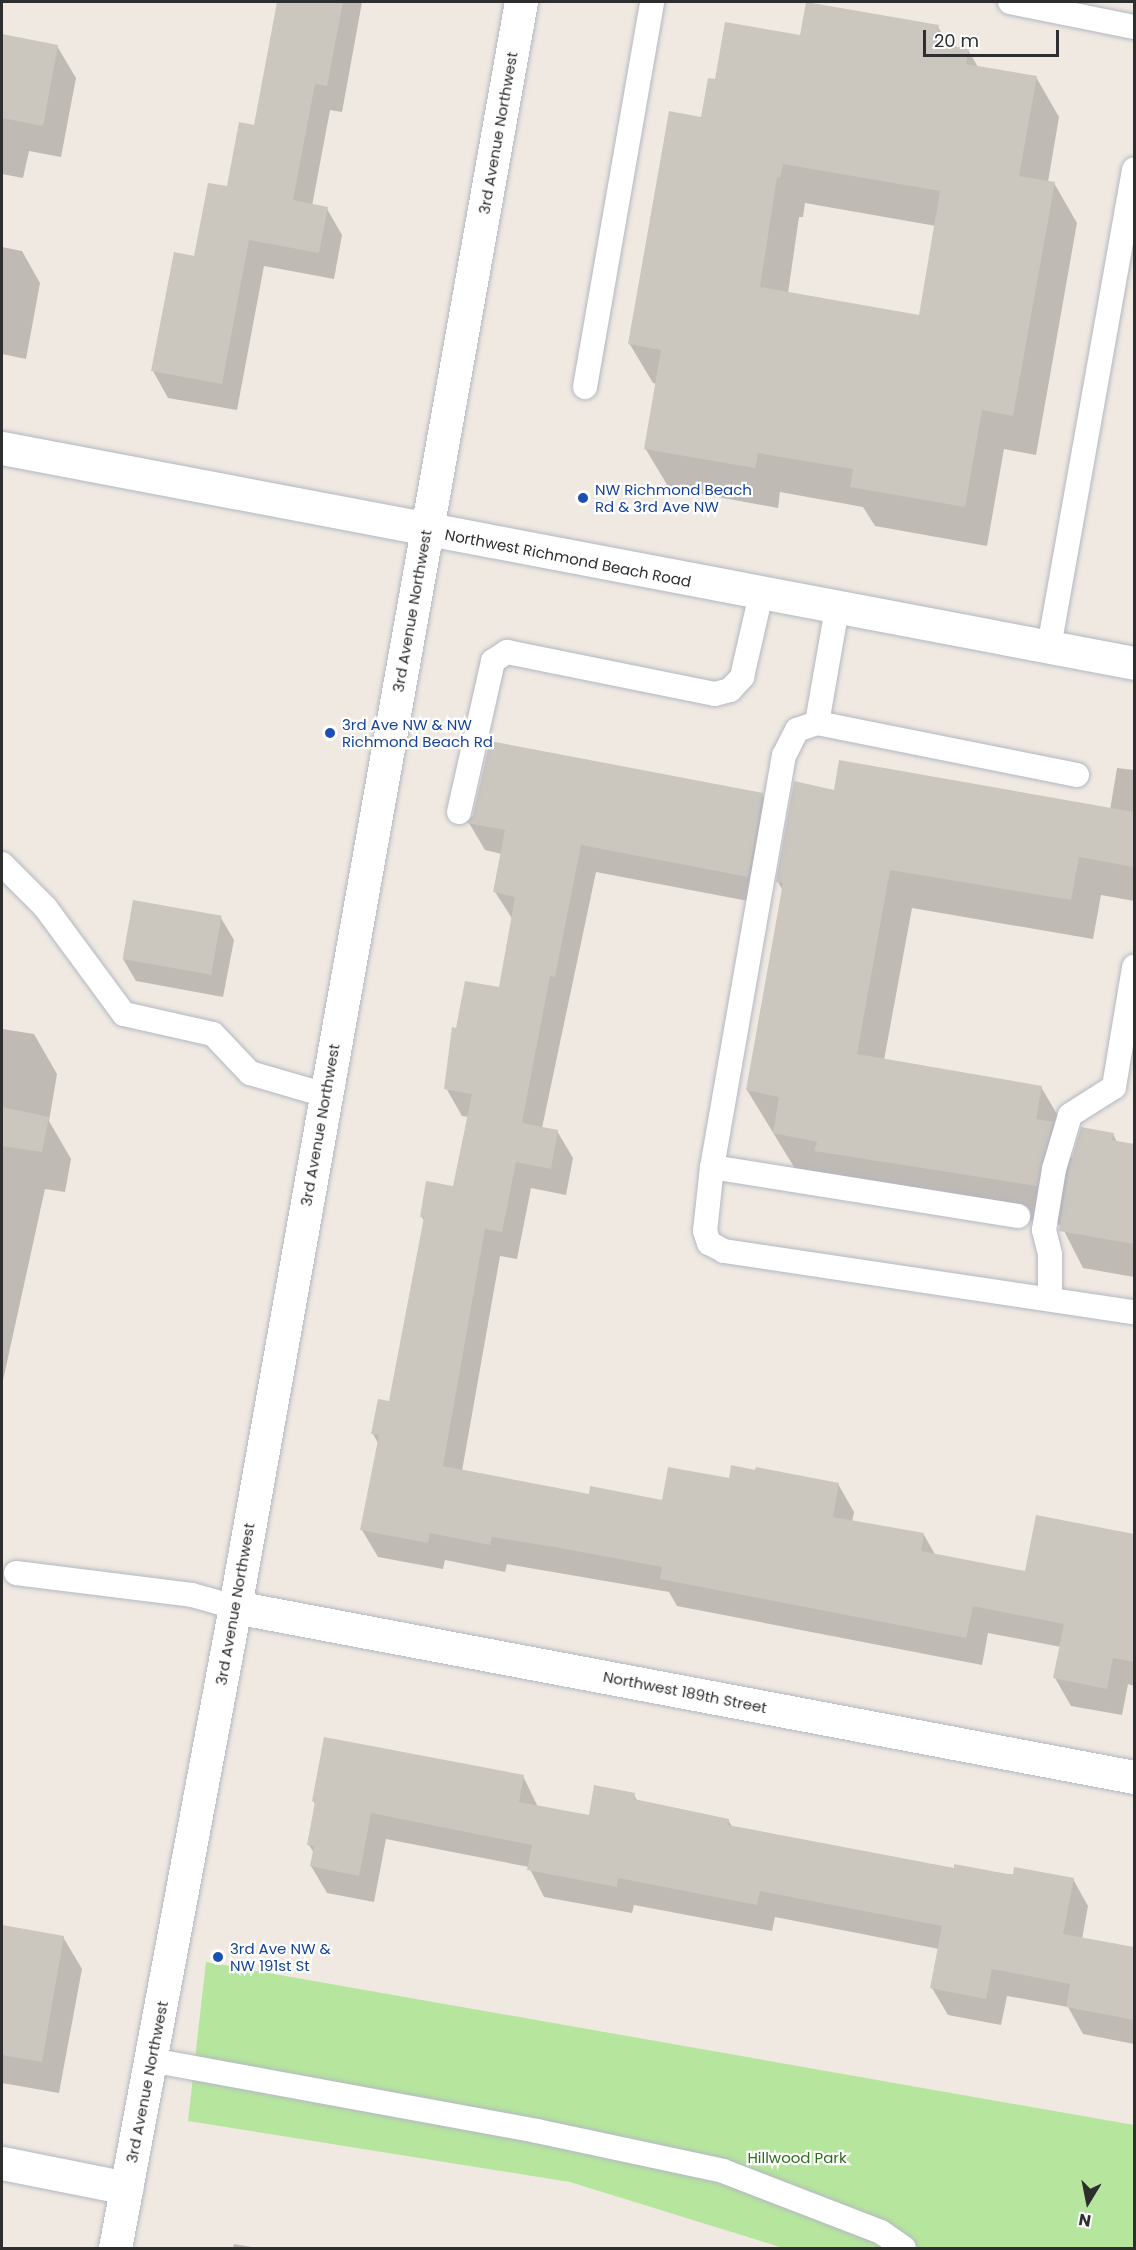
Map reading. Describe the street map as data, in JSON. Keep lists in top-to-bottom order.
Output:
{
  "streets": {
    "street": ["3rd Avenue Northwest", "Northwest Richmond Beach Road", "Northwest 189th Street"]
  },
  "crossings": [
    ["3rd Avenue Northwest", "Northwest Richmond Beach Road"],
    ["3rd Avenue Northwest", "Northwest 189th Street"]
  ],
  "parks": ["Hillwood Park"],
  "places": ["NW Richmond Beach Rd & 3rd Ave NW", "3rd Ave NW & NW Richmond Beach Rd", "3rd Ave NW & NW 191st St"],
  "scale_bar": "20 m",
  "north": "bottom"
}
